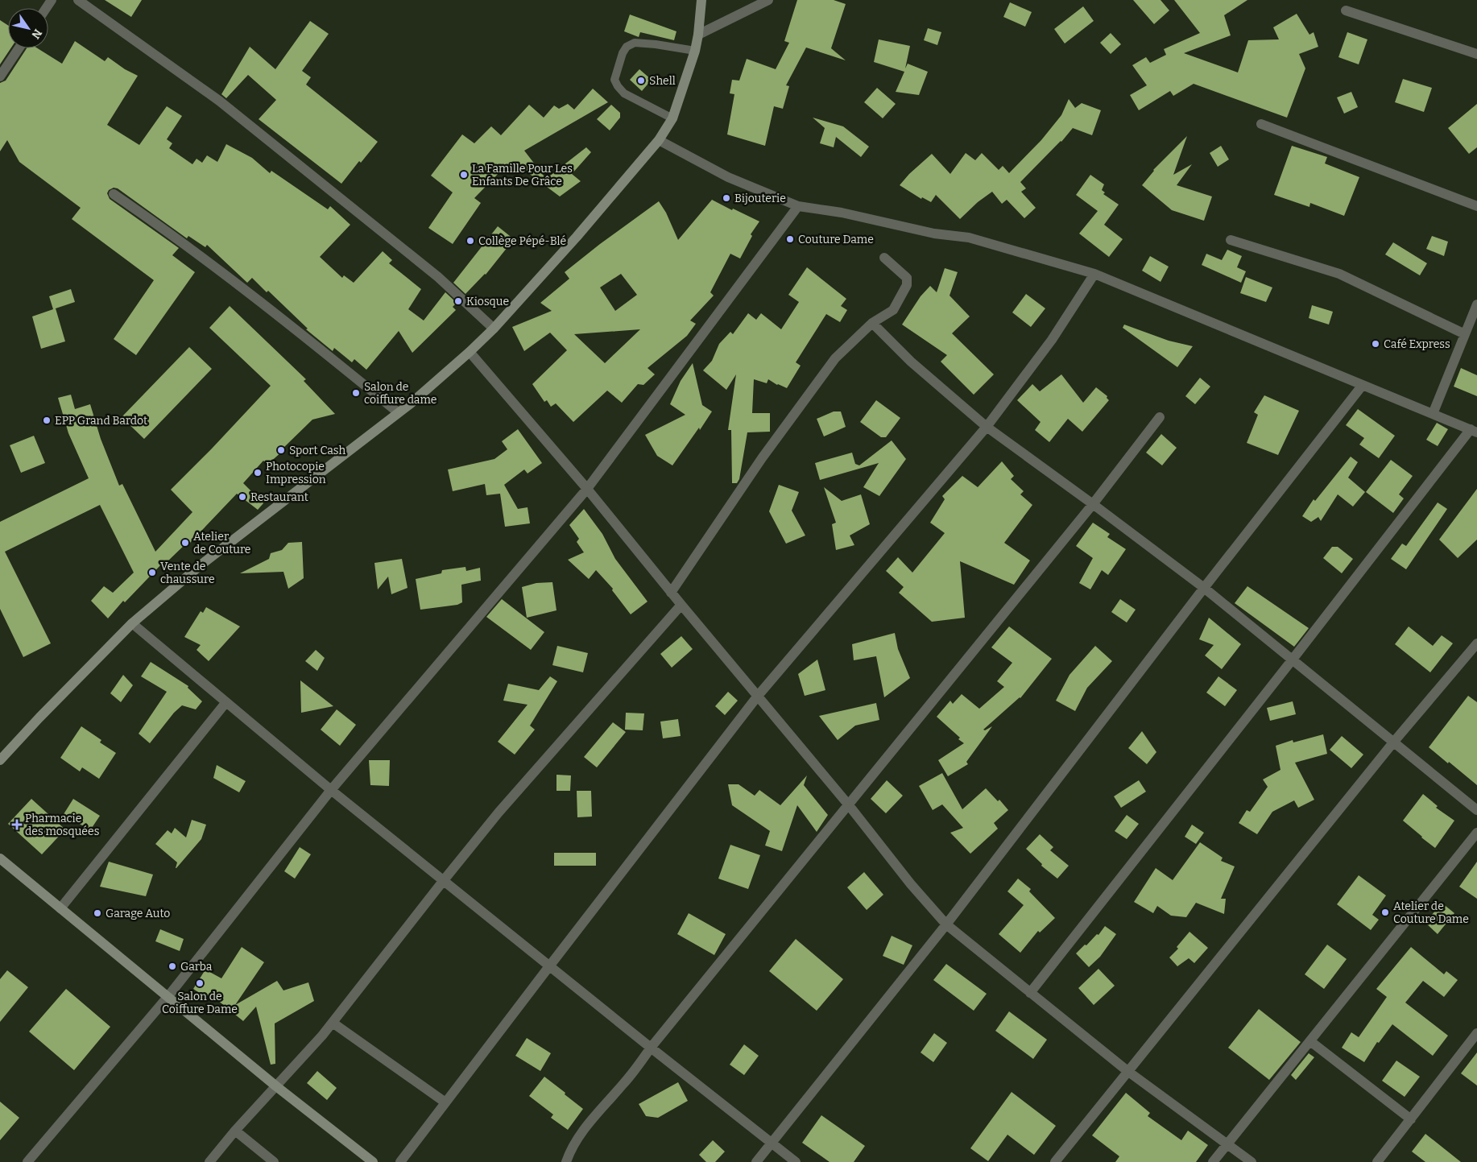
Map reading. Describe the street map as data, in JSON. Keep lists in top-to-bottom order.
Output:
{
  "places": {
    "other": [
      "Shell",
      "La Famille Pour Les Enfants De Grâce",
      "Bijouterie",
      "Couture Dame",
      "Collège Pépé-Blé",
      "Kiosque",
      "Café Express",
      "Salon de coiffure dame",
      "EPP Grand Bardot",
      "Sport Cash",
      "Photocopie Impression",
      "Restaurant",
      "Atelier de Couture",
      "Vente de chaussure",
      "Atelier de Couture Dame",
      "Garage Auto",
      "Garba",
      "Salon de Coiffure Dame"
    ],
    "health": ["Pharmacie des mosquées"]
  },
  "north": "bottom right"
}
